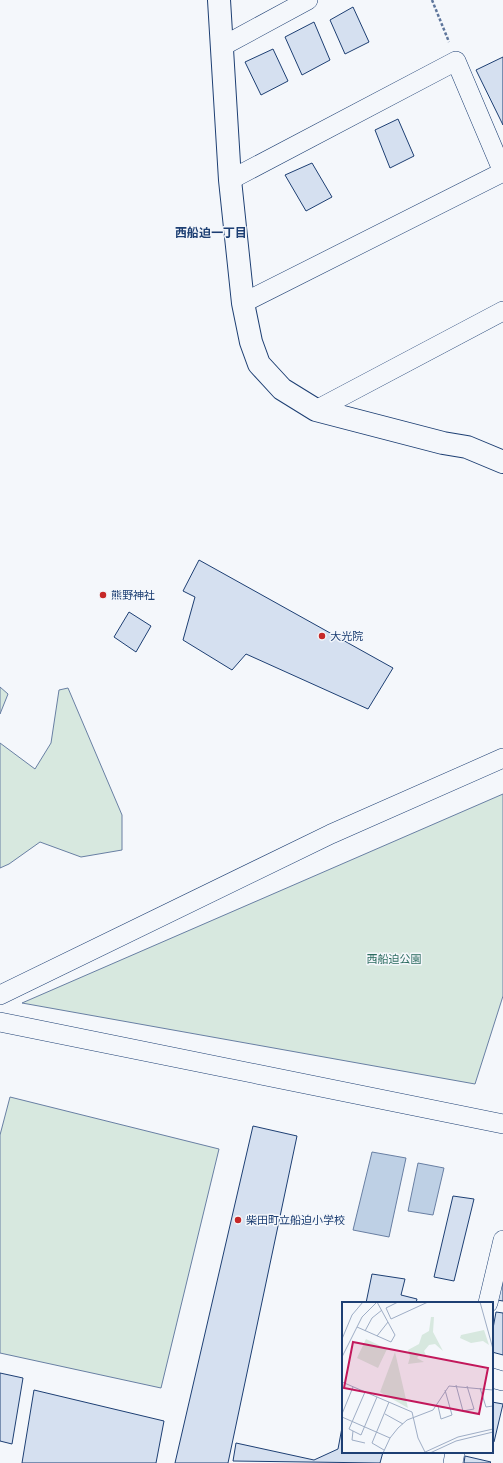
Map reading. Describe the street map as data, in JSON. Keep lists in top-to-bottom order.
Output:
{
  "districts": ["西船迫一丁目"],
  "parks": ["西船迫公園"],
  "places": ["熊野神社", "大光院", "柴田町立船迫小学校"]
}
